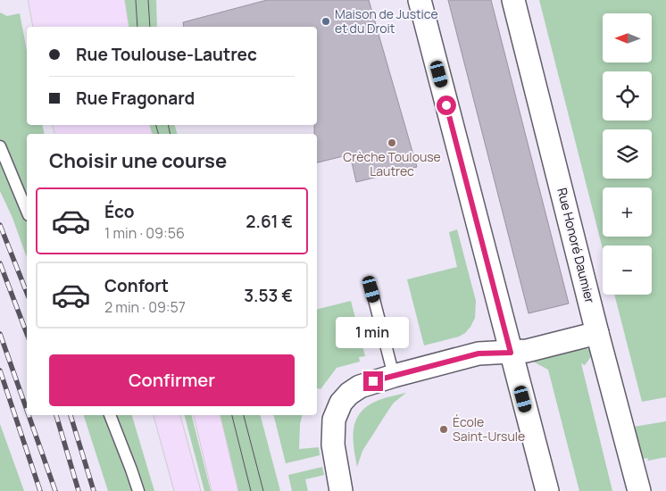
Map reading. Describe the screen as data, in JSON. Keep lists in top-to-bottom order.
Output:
{
  "streets": {
    "street": ["Rue Honoré Daumier"]
  },
  "places": ["Maison de Justice et du Droit", "Crèche Toulouse Lautrec", "École Saint-Ursule"],
  "north": "left",
  "page": {
    "map_buttons": ["+", "−"],
    "banner": ["Rue Toulouse-Lautrec", "Rue Fragonard"],
    "heading": "Choisir une course",
    "list": [
      {
        "name": "Éco",
        "note": "1 min · 09:56",
        "value": "2.61 €"
      },
      {
        "name": "Confort",
        "note": "2 min · 09:57",
        "value": "3.53 €"
      }
    ],
    "bubble": "1 min",
    "buttons": "Confirmer"
  }
}
